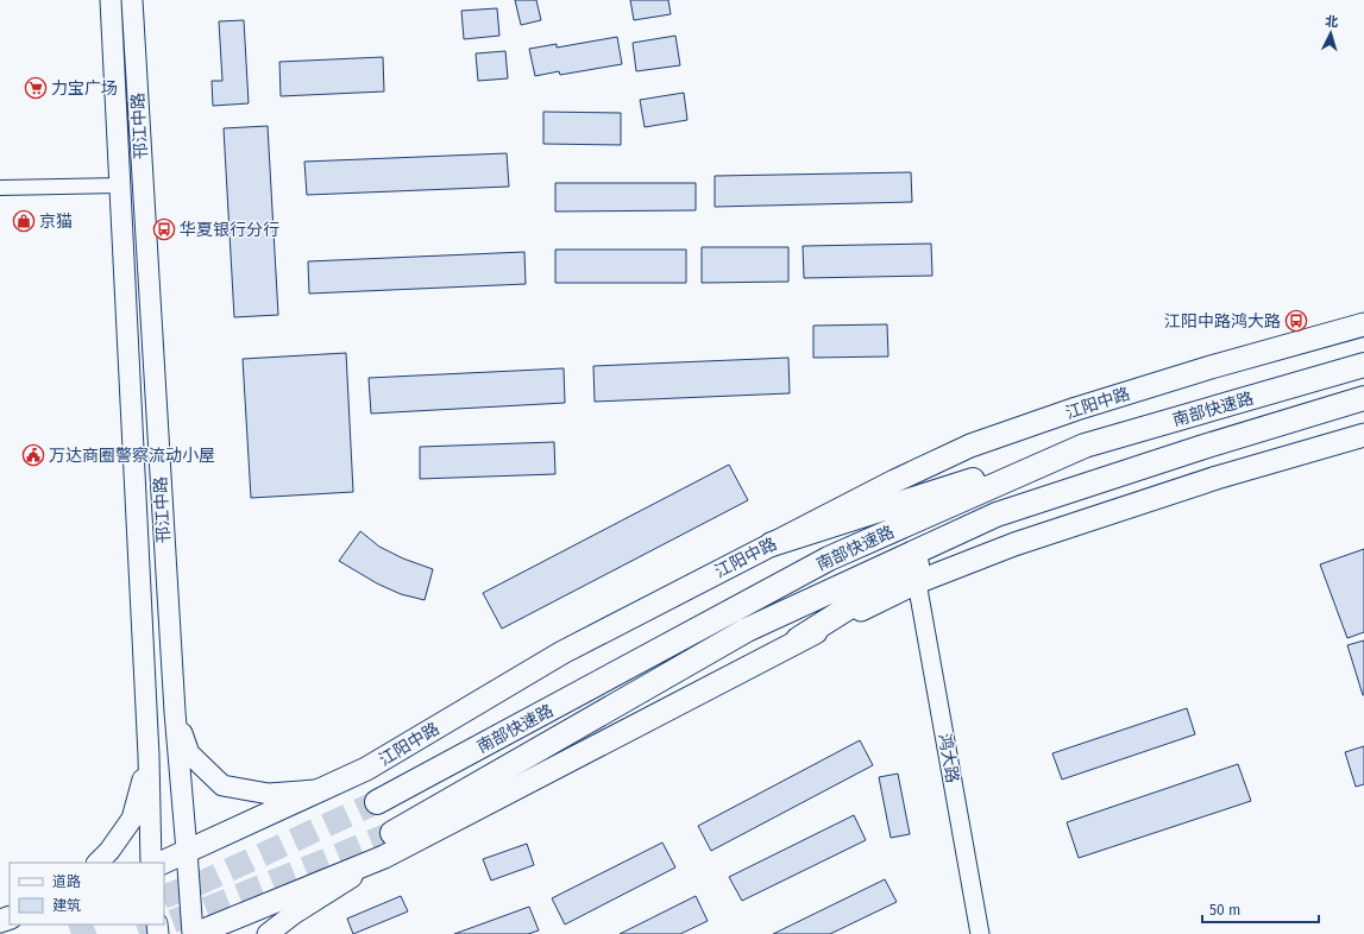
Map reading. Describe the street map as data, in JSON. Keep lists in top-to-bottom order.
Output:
{
  "streets": {
    "highway": ["南部快速路"],
    "main road": ["邗江中路", "江阳中路"],
    "street": ["鸿大路"]
  },
  "crossings": [
    ["邗江中路", "江阳中路"]
  ],
  "places": {
    "supermarket": ["力宝广场"],
    "shop": ["京猫"],
    "bus stop": ["华夏银行分行", "江阳中路鸿大路"],
    "public building": ["万达商圈警察流动小屋"]
  },
  "legend": ["道路", "建筑"],
  "scale_bar": "50 m",
  "north": "top"
}
